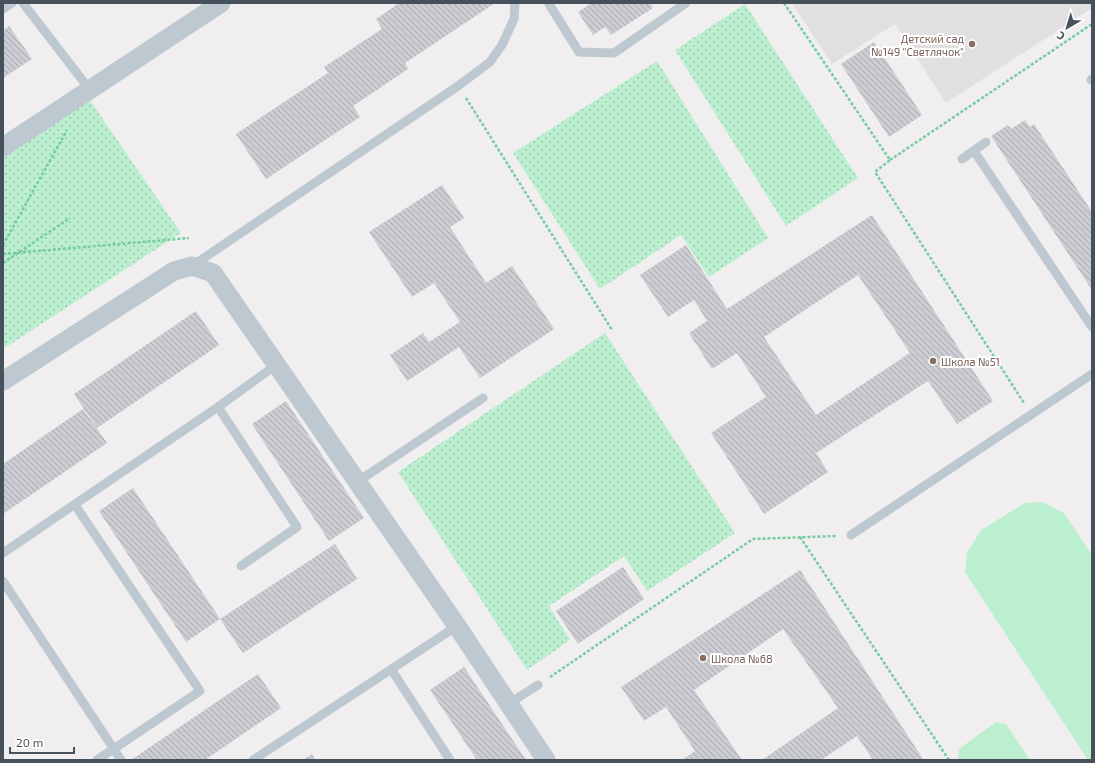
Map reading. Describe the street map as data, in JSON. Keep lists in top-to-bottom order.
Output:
{
  "places": ["Детский сад №149 \"Светлячок\"", "Школа №51", "Школа №68"],
  "scale_bar": "20 m",
  "north": "bottom left"
}
